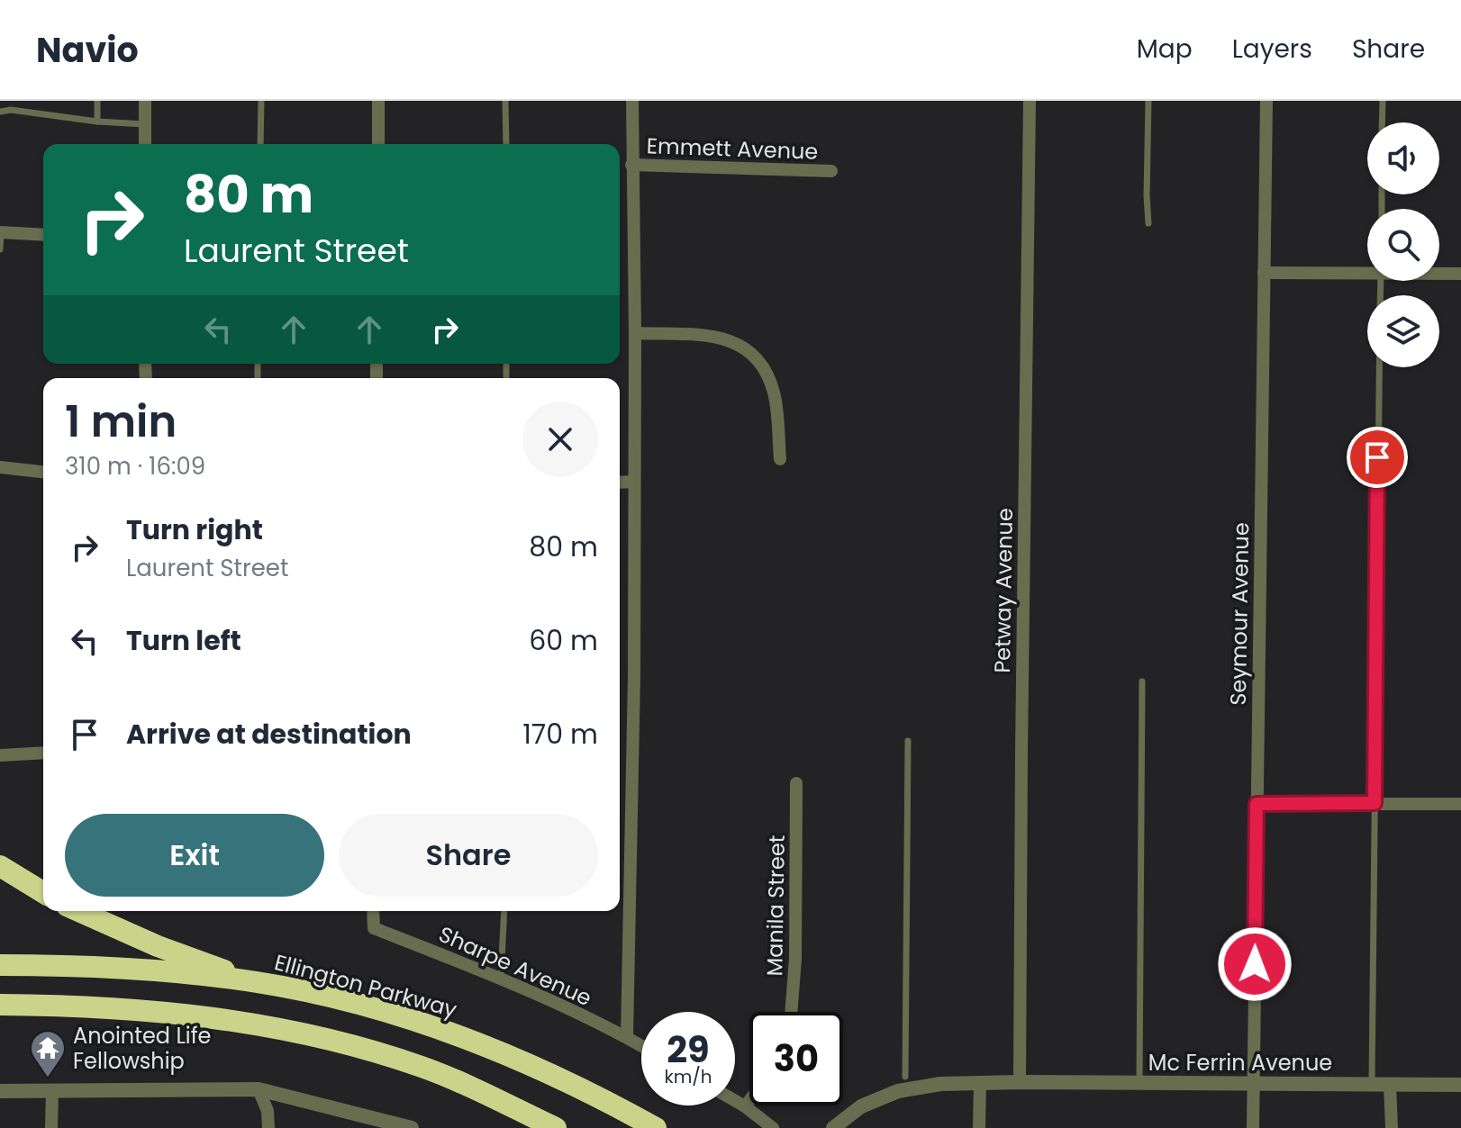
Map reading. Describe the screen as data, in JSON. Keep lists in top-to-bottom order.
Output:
{
  "streets": {
    "highway": ["Ellington Parkway"],
    "street": [
      "Emmett Avenue",
      "Petway Avenue",
      "Seymour Avenue",
      "Manila Street",
      "Sharpe Avenue",
      "Mc Ferrin Avenue"
    ]
  },
  "crossings": [
    ["Petway Avenue", "Mc Ferrin Avenue"],
    ["Seymour Avenue", "Mc Ferrin Avenue"]
  ],
  "places": {
    "temple": ["Anointed Life Fellowship"]
  },
  "page": {
    "header": "Navio",
    "nav": ["Map", "Layers", "Share"],
    "turn": ["80 m", "Laurent Street"],
    "heading": ["1 min", "310 m · 16:09"],
    "list": [
      {
        "name": "Turn right",
        "note": "Laurent Street",
        "value": "80 m"
      },
      {
        "name": "Turn left",
        "value": "60 m"
      },
      {
        "name": "Arrive at destination",
        "value": "170 m"
      }
    ],
    "buttons": ["Exit", "Share"],
    "speed": "29 km/h",
    "limit": "30"
  }
}
